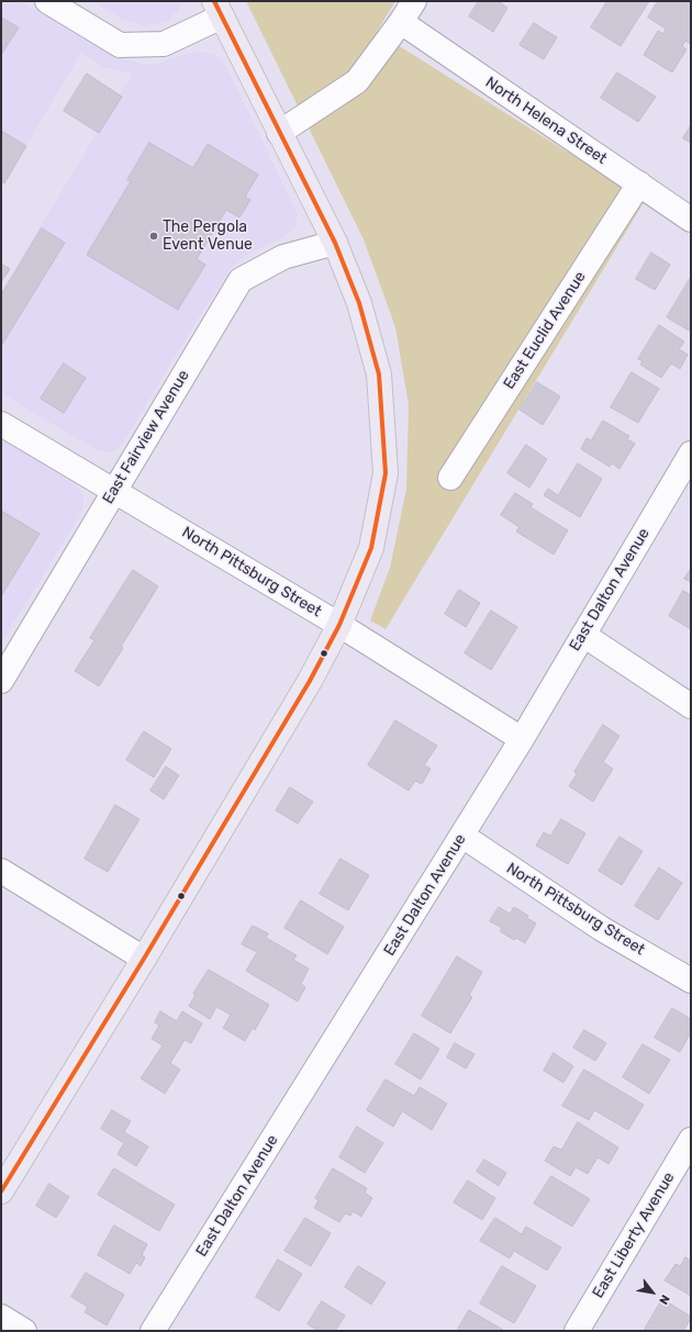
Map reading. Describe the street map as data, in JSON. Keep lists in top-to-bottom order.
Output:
{
  "streets": {
    "street": [
      "North Helena Street",
      "East Euclid Avenue",
      "East Fairview Avenue",
      "North Pittsburg Street",
      "East Dalton Avenue",
      "East Liberty Avenue"
    ]
  },
  "crossings": [
    ["North Helena Street", "East Euclid Avenue"],
    ["East Fairview Avenue", "North Pittsburg Street"],
    ["North Pittsburg Street", "East Dalton Avenue"]
  ],
  "places": ["The Pergola Event Venue"],
  "north": "bottom right"
}
